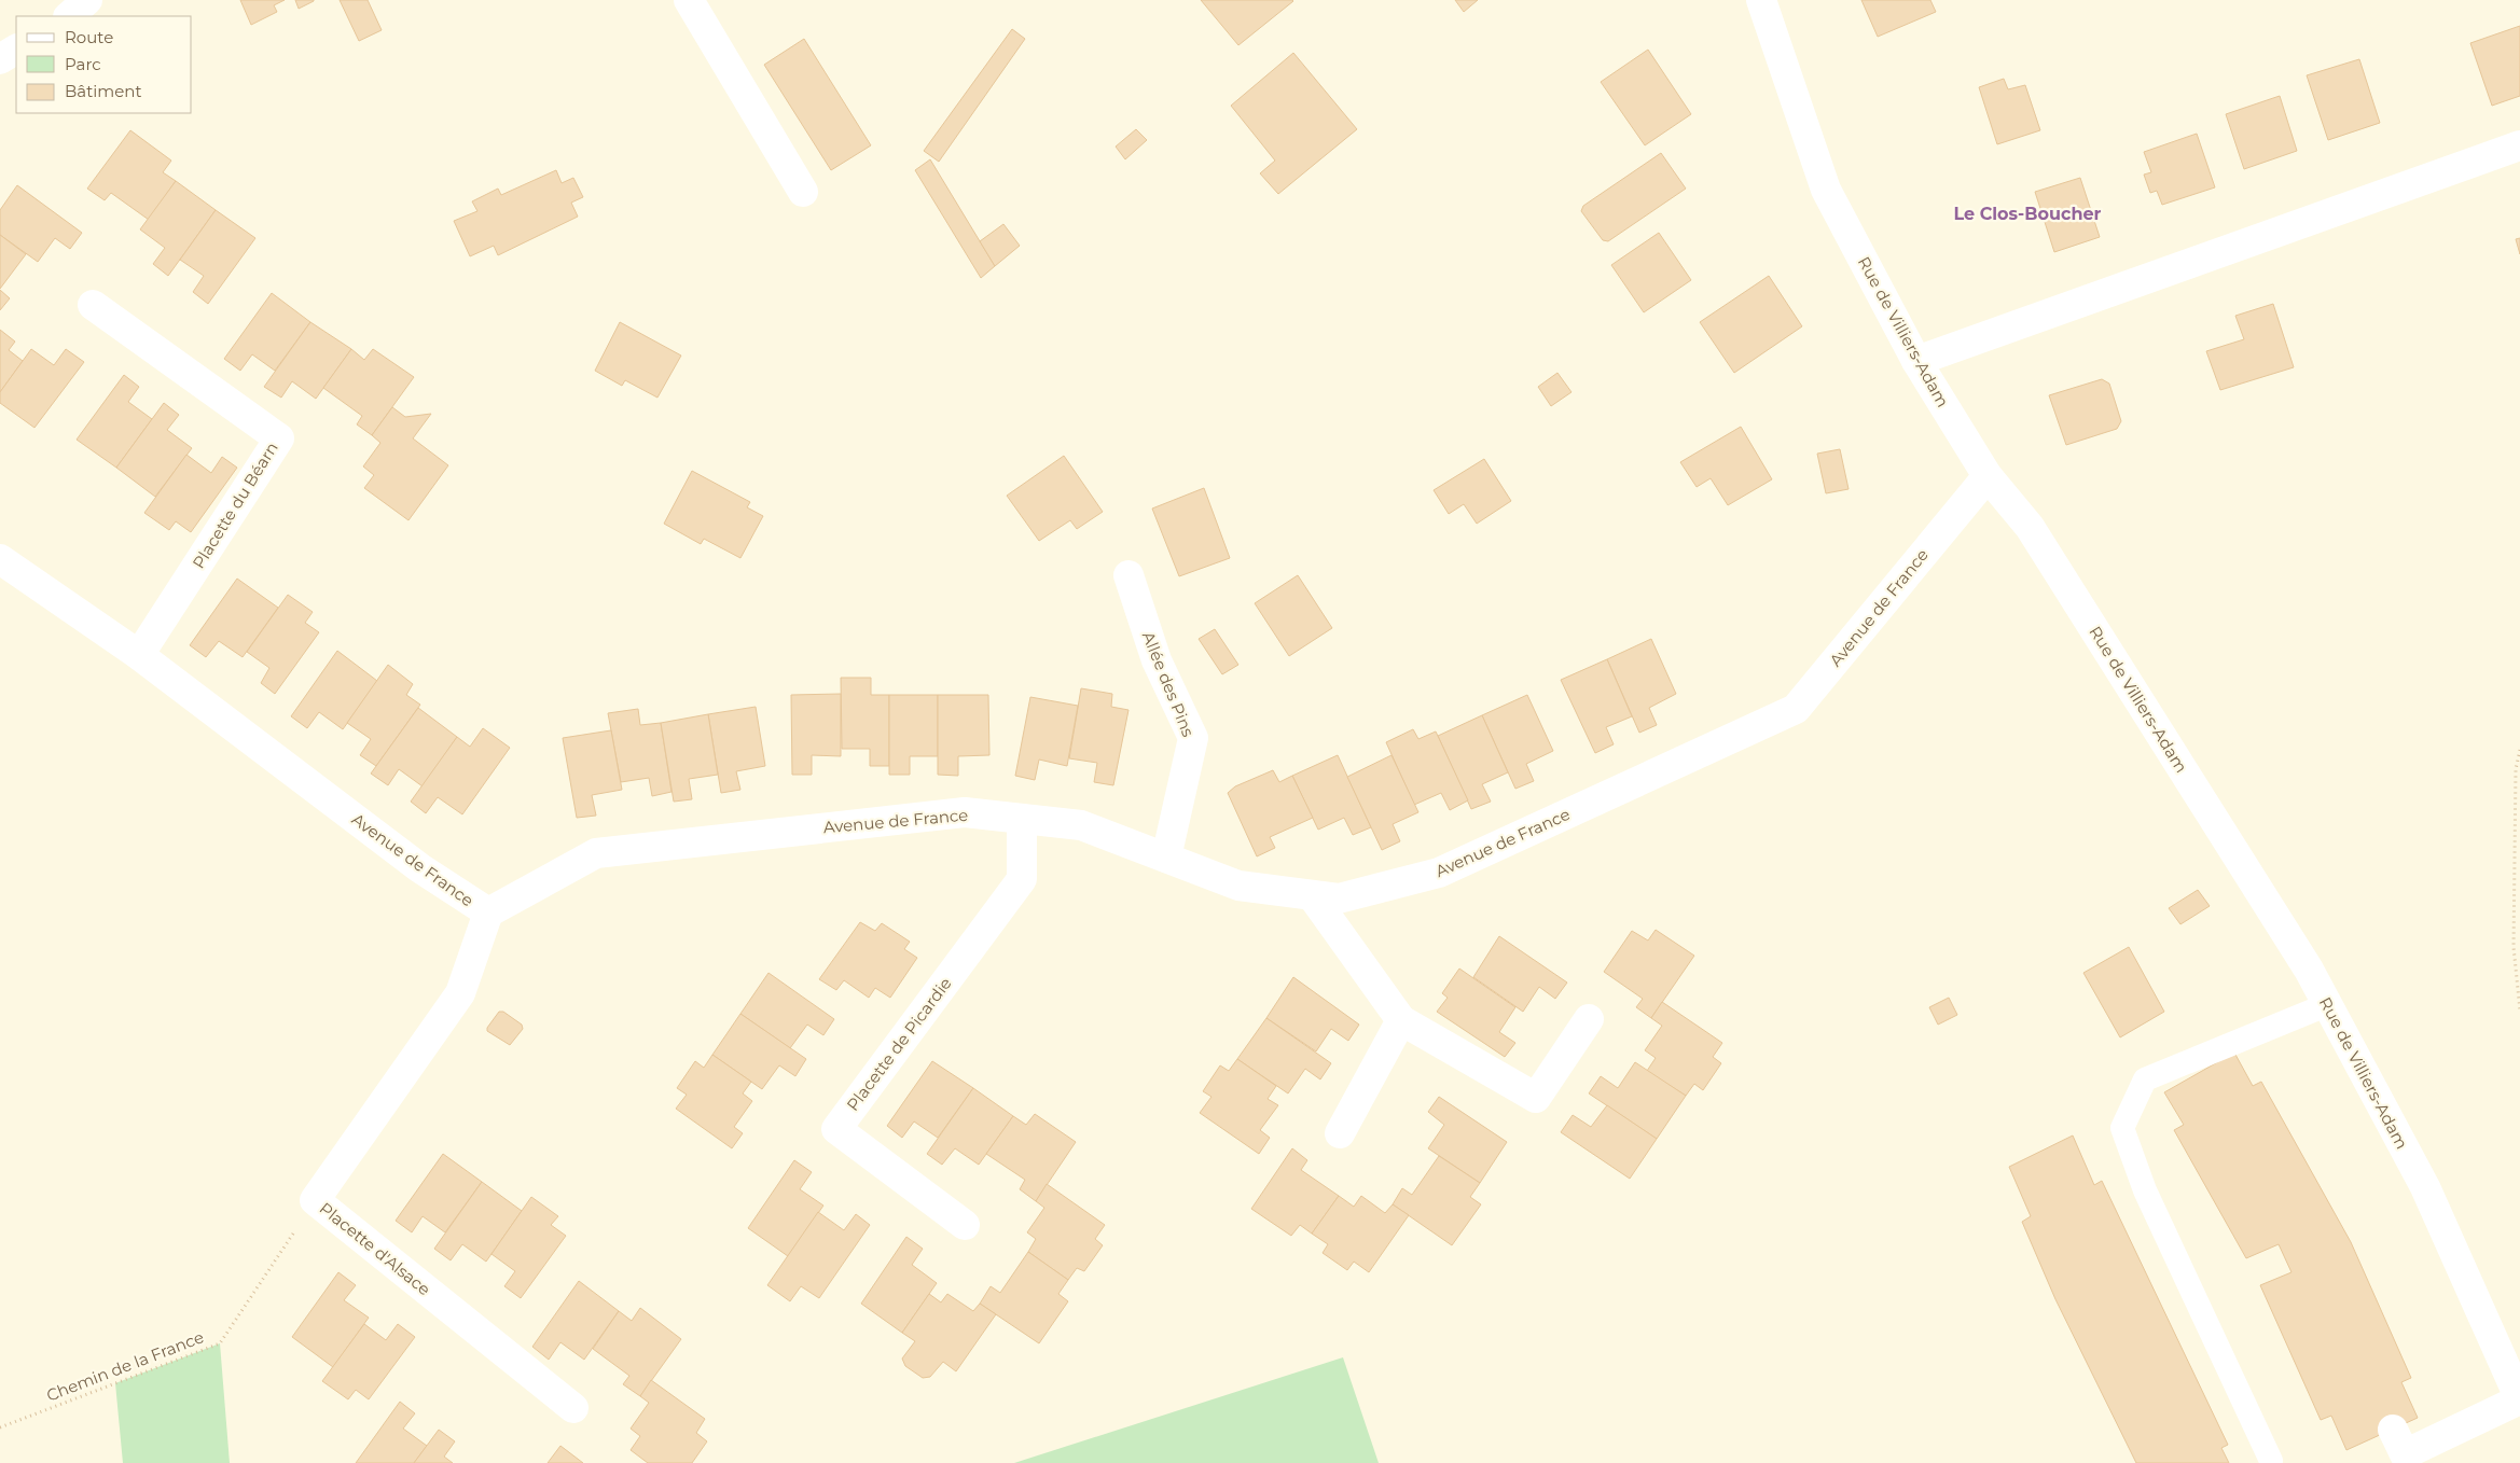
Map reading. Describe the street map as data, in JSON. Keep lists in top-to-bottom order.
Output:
{
  "streets": {
    "street": [
      "Rue de Villiers-Adam",
      "Placette du Béarn",
      "Avenue de France",
      "Allée des Pins",
      "Placette de Picardie",
      "Placette d'Alsace"
    ],
    "path": ["Chemin de la France"]
  },
  "crossings": [
    ["Rue de Villiers-Adam", "Avenue de France"],
    ["Placette du Béarn", "Avenue de France"],
    ["Avenue de France", "Allée des Pins"],
    ["Avenue de France", "Placette de Picardie"],
    ["Avenue de France", "Placette d'Alsace"],
    ["Placette d'Alsace", "Chemin de la France"]
  ],
  "districts": ["Le Clos-Boucher"],
  "legend": ["Route", "Parc", "Bâtiment"]
}
